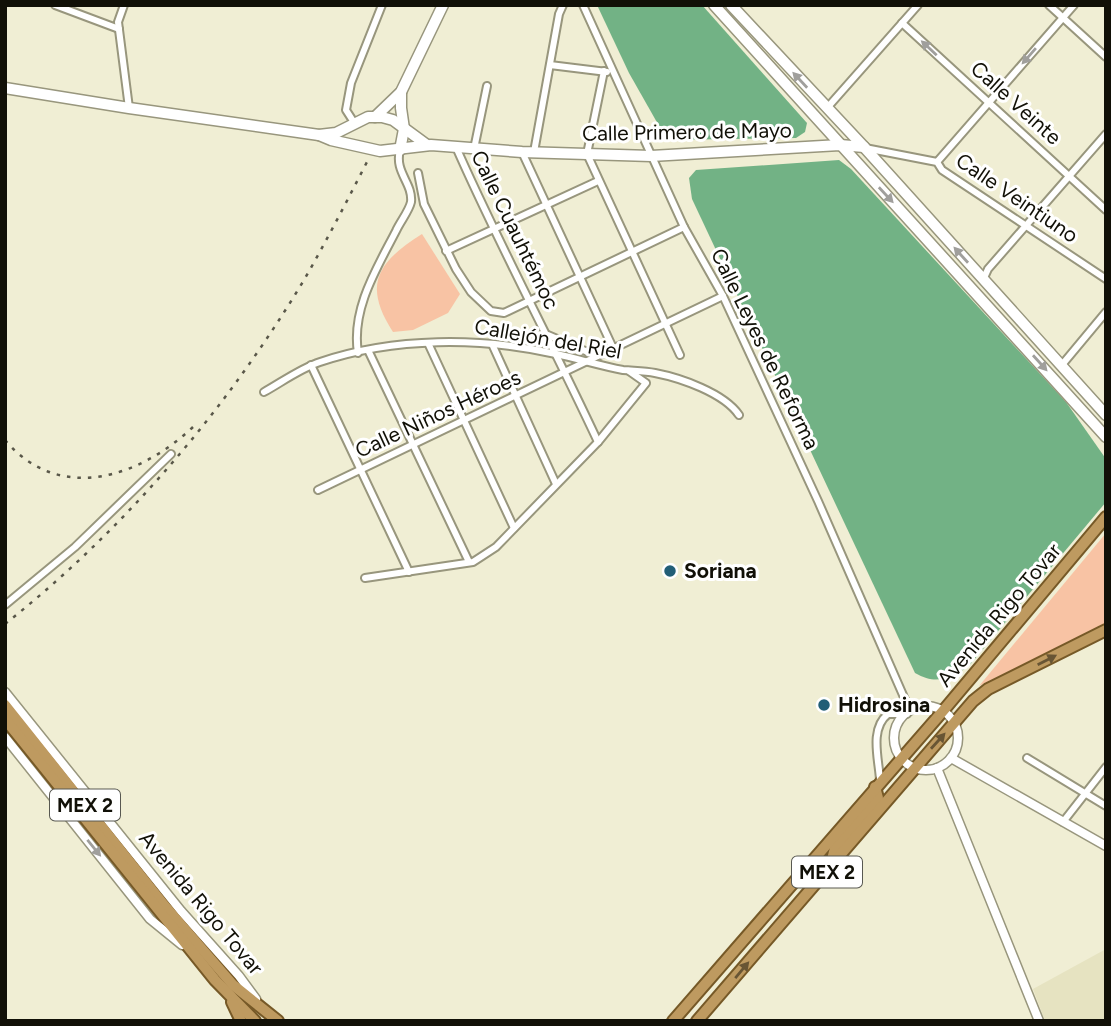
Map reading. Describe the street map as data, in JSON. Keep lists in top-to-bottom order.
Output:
{
  "streets": {
    "highway": ["Avenida Rigo Tovar", "MEX 2"],
    "main road": ["Calle Primero de Mayo"],
    "street": [
      "Calle Veinte",
      "Calle Veintiuno",
      "Calle Cuauhtémoc",
      "Callejón del Riel",
      "Calle Leyes de Reforma",
      "Calle Niños Héroes"
    ]
  },
  "crossings": [
    ["Calle Primero de Mayo", "Calle Veintiuno"],
    ["Calle Primero de Mayo", "Calle Cuauhtémoc"],
    ["Calle Primero de Mayo", "Calle Leyes de Reforma"],
    ["Calle Cuauhtémoc", "Callejón del Riel"],
    ["Calle Cuauhtémoc", "Calle Niños Héroes"],
    ["Callejón del Riel", "Calle Niños Héroes"],
    ["Calle Leyes de Reforma", "Calle Niños Héroes"]
  ],
  "one_way": ["Calle Veinte"],
  "places": ["Soriana", "Hidrosina"]
}
